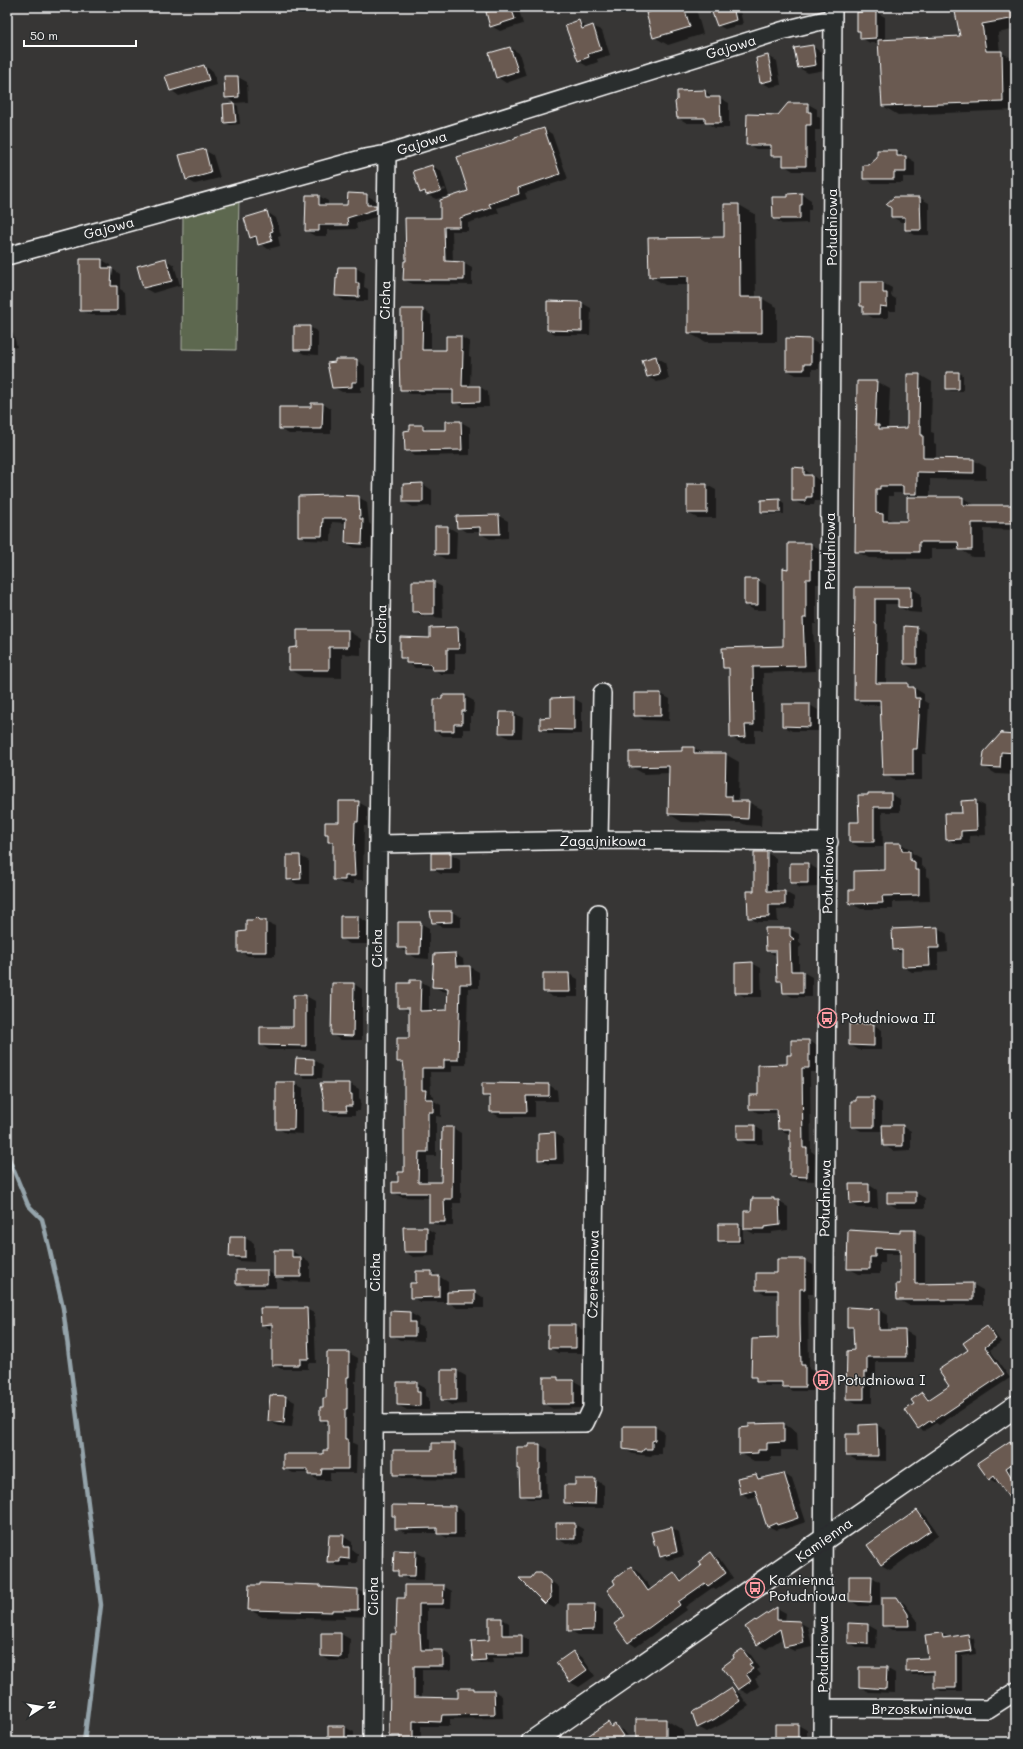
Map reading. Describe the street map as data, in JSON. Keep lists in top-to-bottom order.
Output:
{
  "streets": {
    "street": [
      "Gajowa",
      "Południowa",
      "Cicha",
      "Zagajnikowa",
      "Czereśniowa",
      "Kamienna",
      "Brzoskwiniowa"
    ]
  },
  "crossings": [
    ["Gajowa", "Południowa"],
    ["Gajowa", "Cicha"],
    ["Południowa", "Zagajnikowa"],
    ["Południowa", "Kamienna"],
    ["Południowa", "Brzoskwiniowa"],
    ["Cicha", "Zagajnikowa"],
    ["Cicha", "Czereśniowa"]
  ],
  "places": {
    "bus stop": ["Południowa II", "Południowa I", "Kamienna Południowa"]
  },
  "scale_bar": "50 m",
  "north": "right"
}
